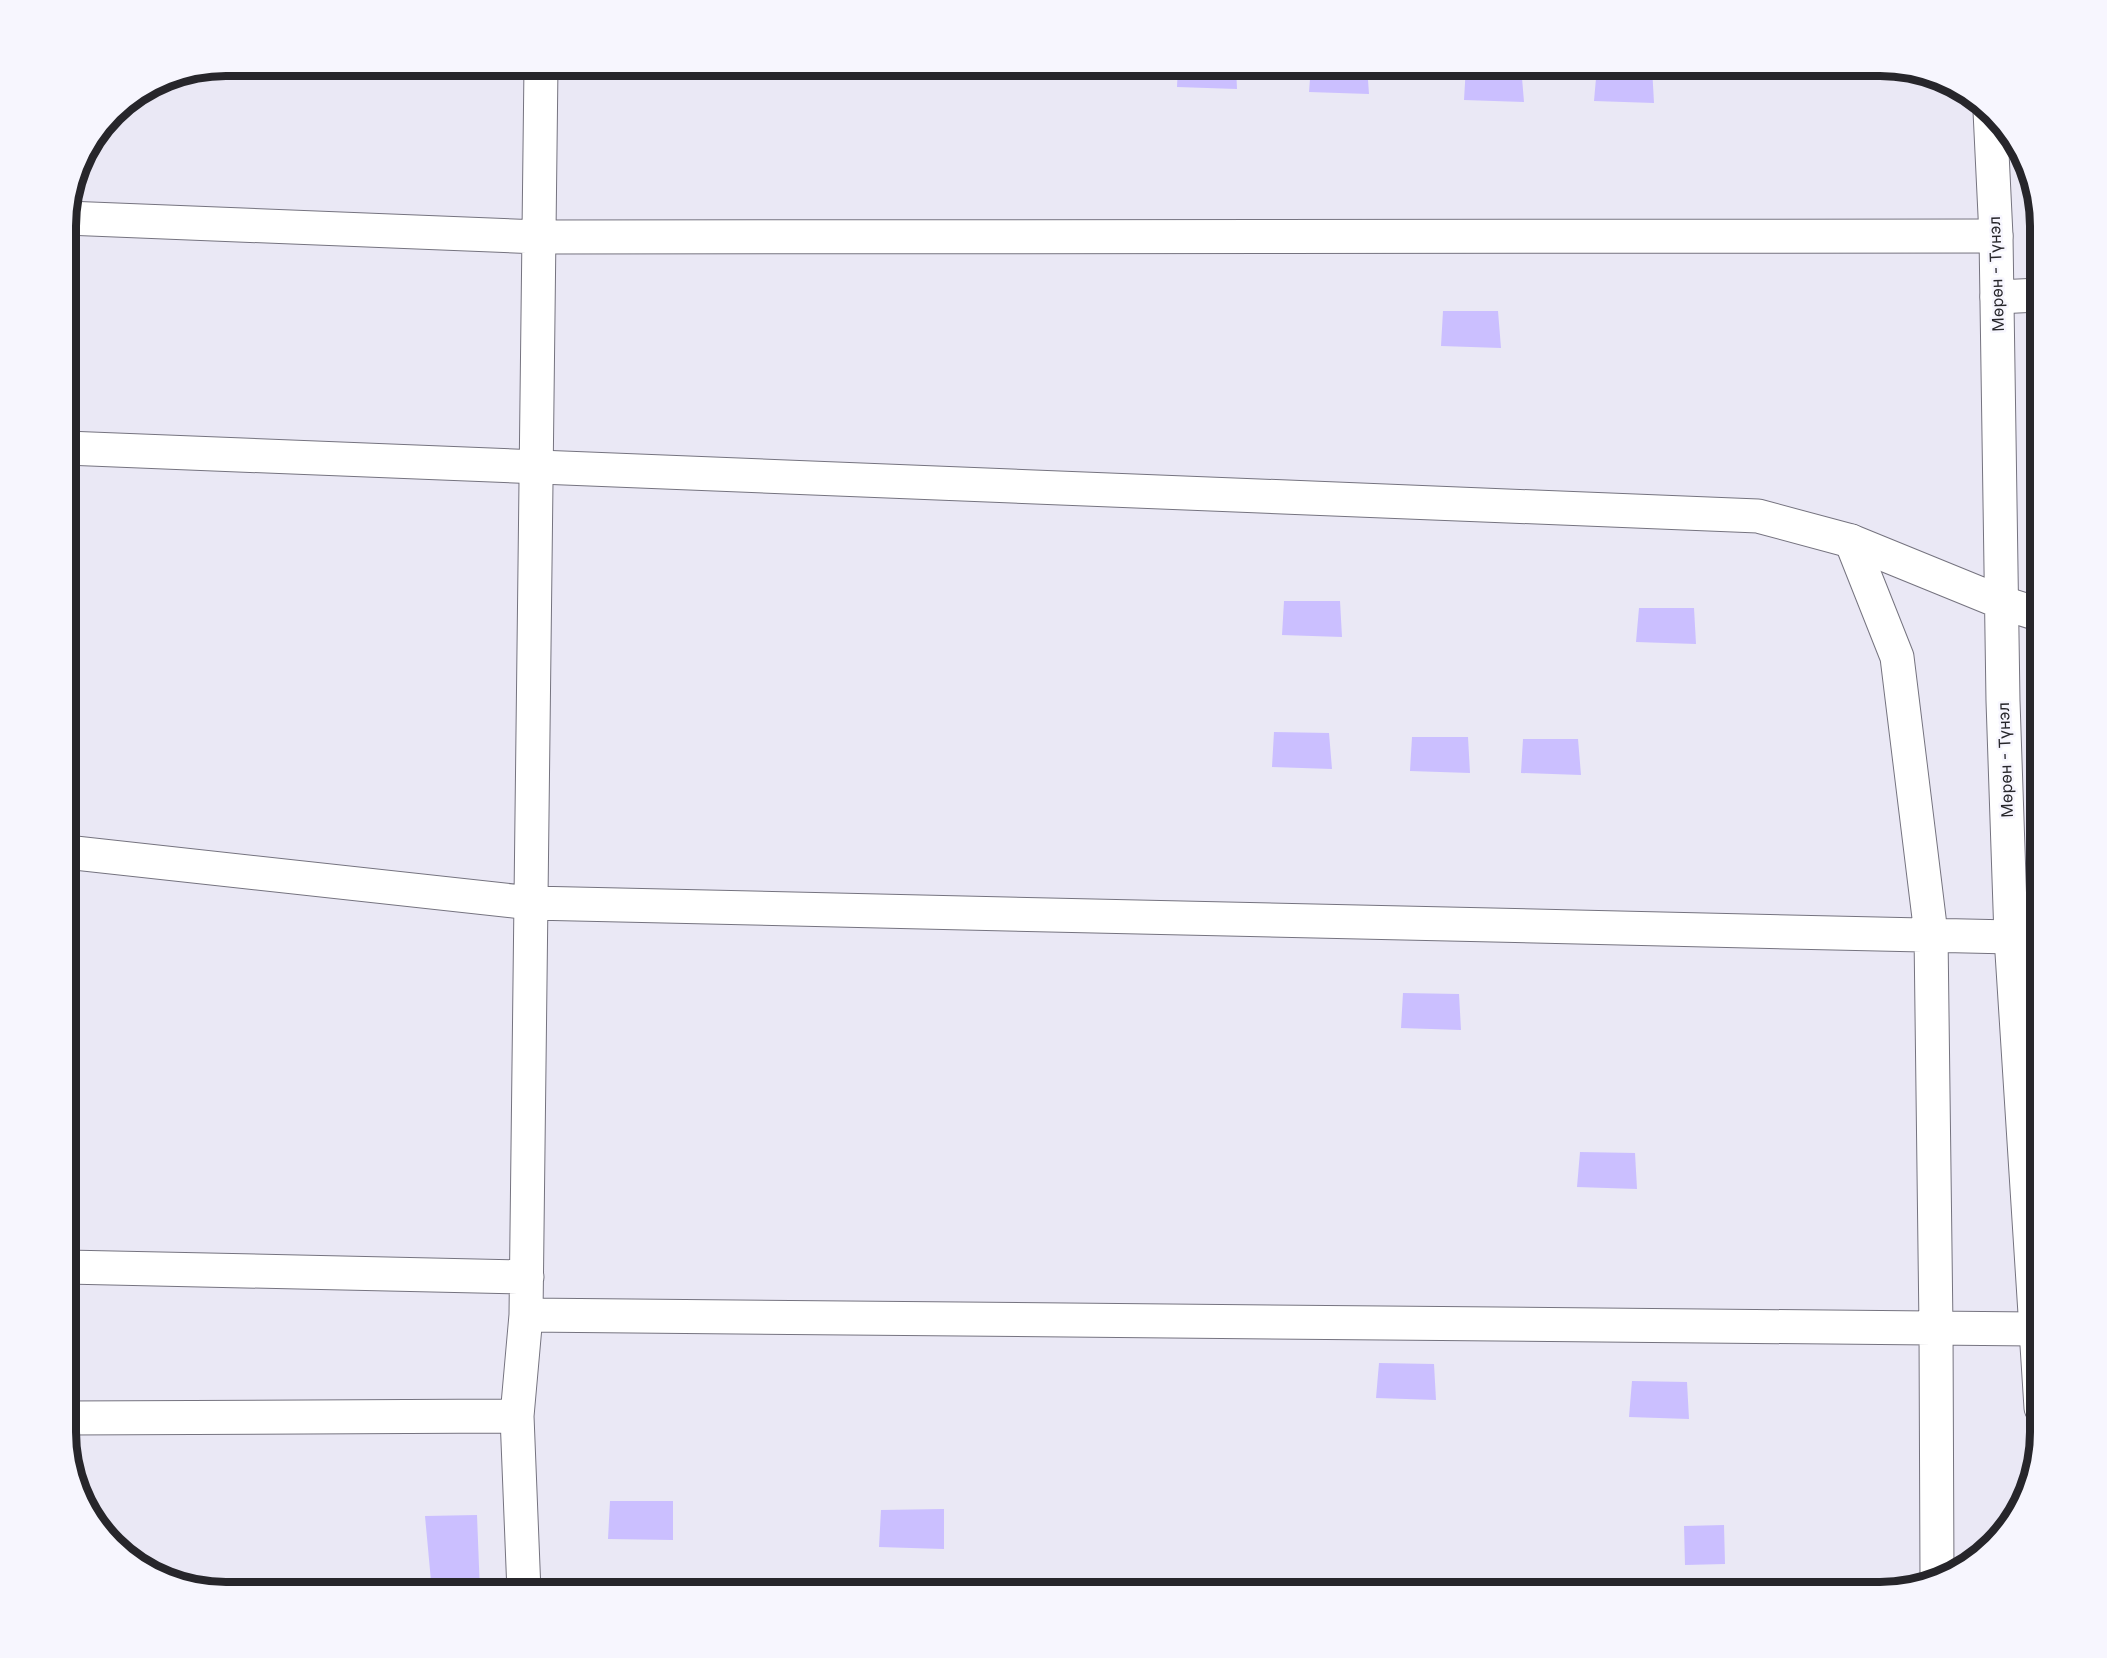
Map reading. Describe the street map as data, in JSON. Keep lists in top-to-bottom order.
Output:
{
  "streets": {
    "street": ["Мөрөн - Түнэл"]
  }
}
